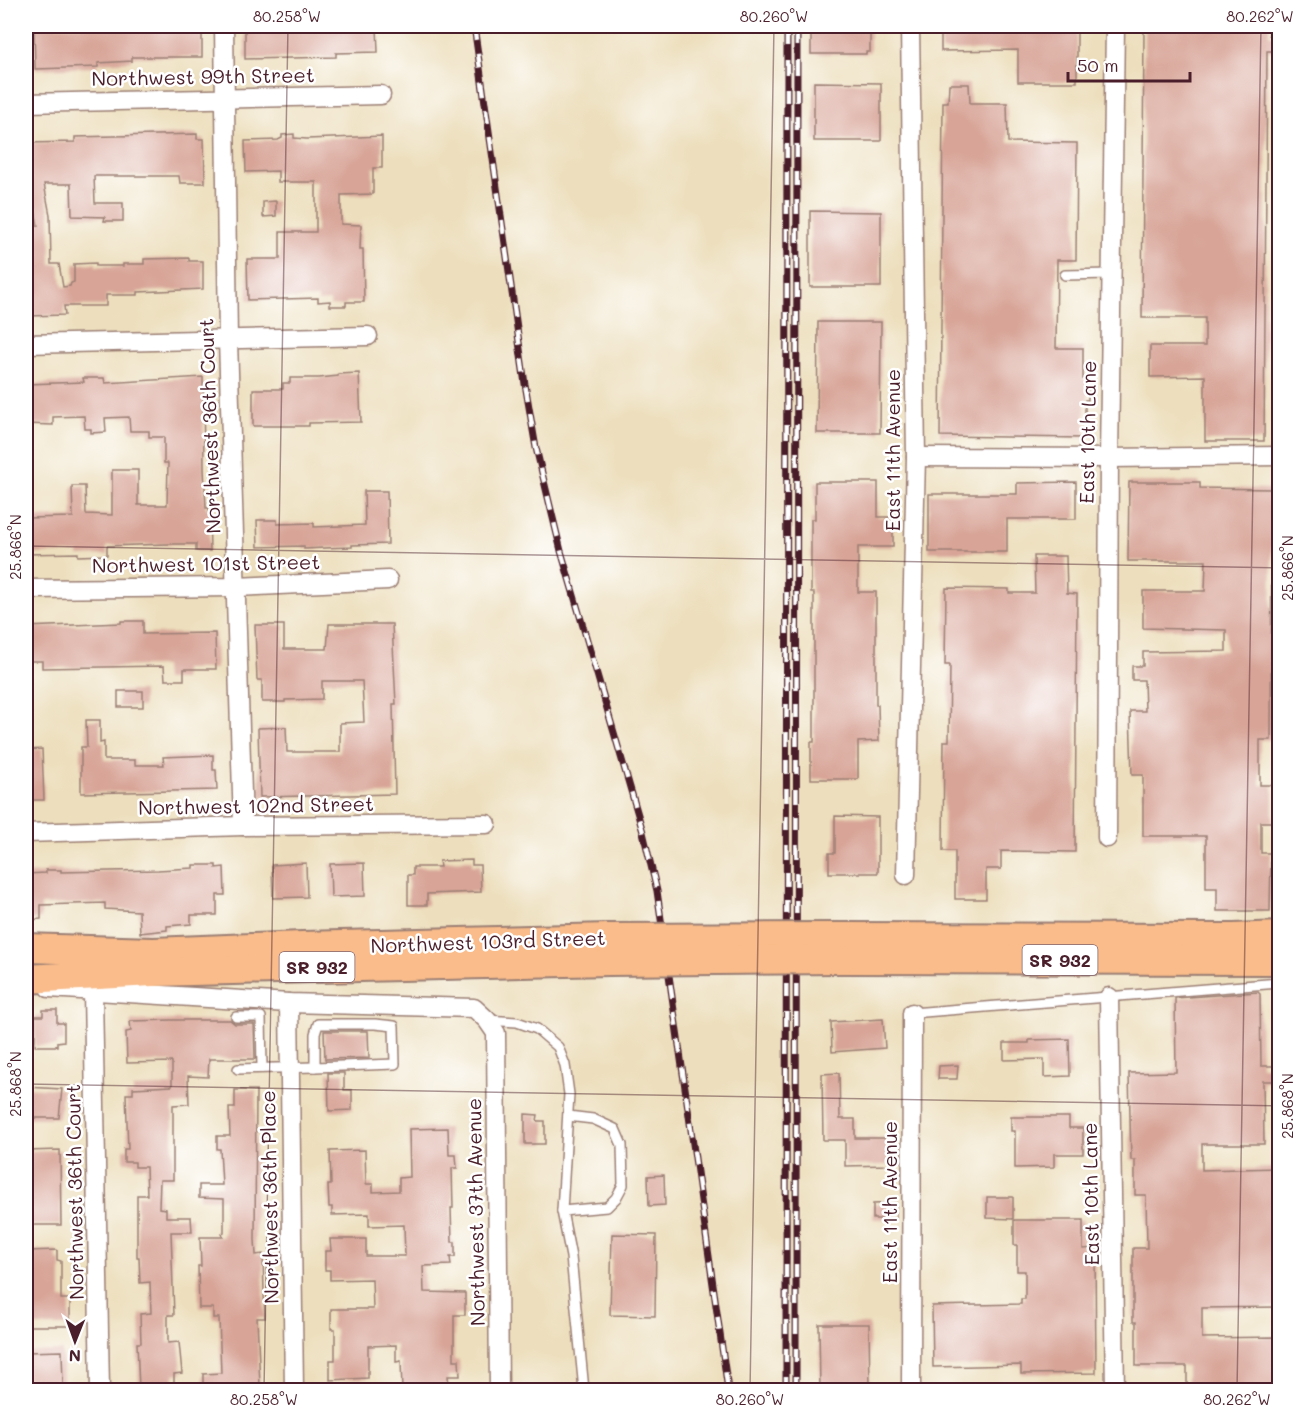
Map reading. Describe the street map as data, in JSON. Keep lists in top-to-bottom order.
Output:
{
  "streets": {
    "main road": ["Northwest 103rd Street", "SR 932"],
    "street": [
      "Northwest 99th Street",
      "Northwest 36th Court",
      "East 10th Lane",
      "East 11th Avenue",
      "Northwest 101st Street",
      "Northwest 102nd Street",
      "Northwest 36th Place",
      "Northwest 37th Avenue"
    ]
  },
  "crossings": [
    ["Northwest 99th Street", "Northwest 36th Court"],
    ["Northwest 36th Court", "Northwest 101st Street"],
    ["Northwest 36th Court", "Northwest 102nd Street"],
    ["Northwest 103rd Street", "SR 932"]
  ],
  "scale_bar": "50 m",
  "north": "bottom",
  "coordinates": [
    "80.258°W",
    "80.260°W",
    "80.262°W",
    "25.866°N",
    "25.868°N"
  ]
}
